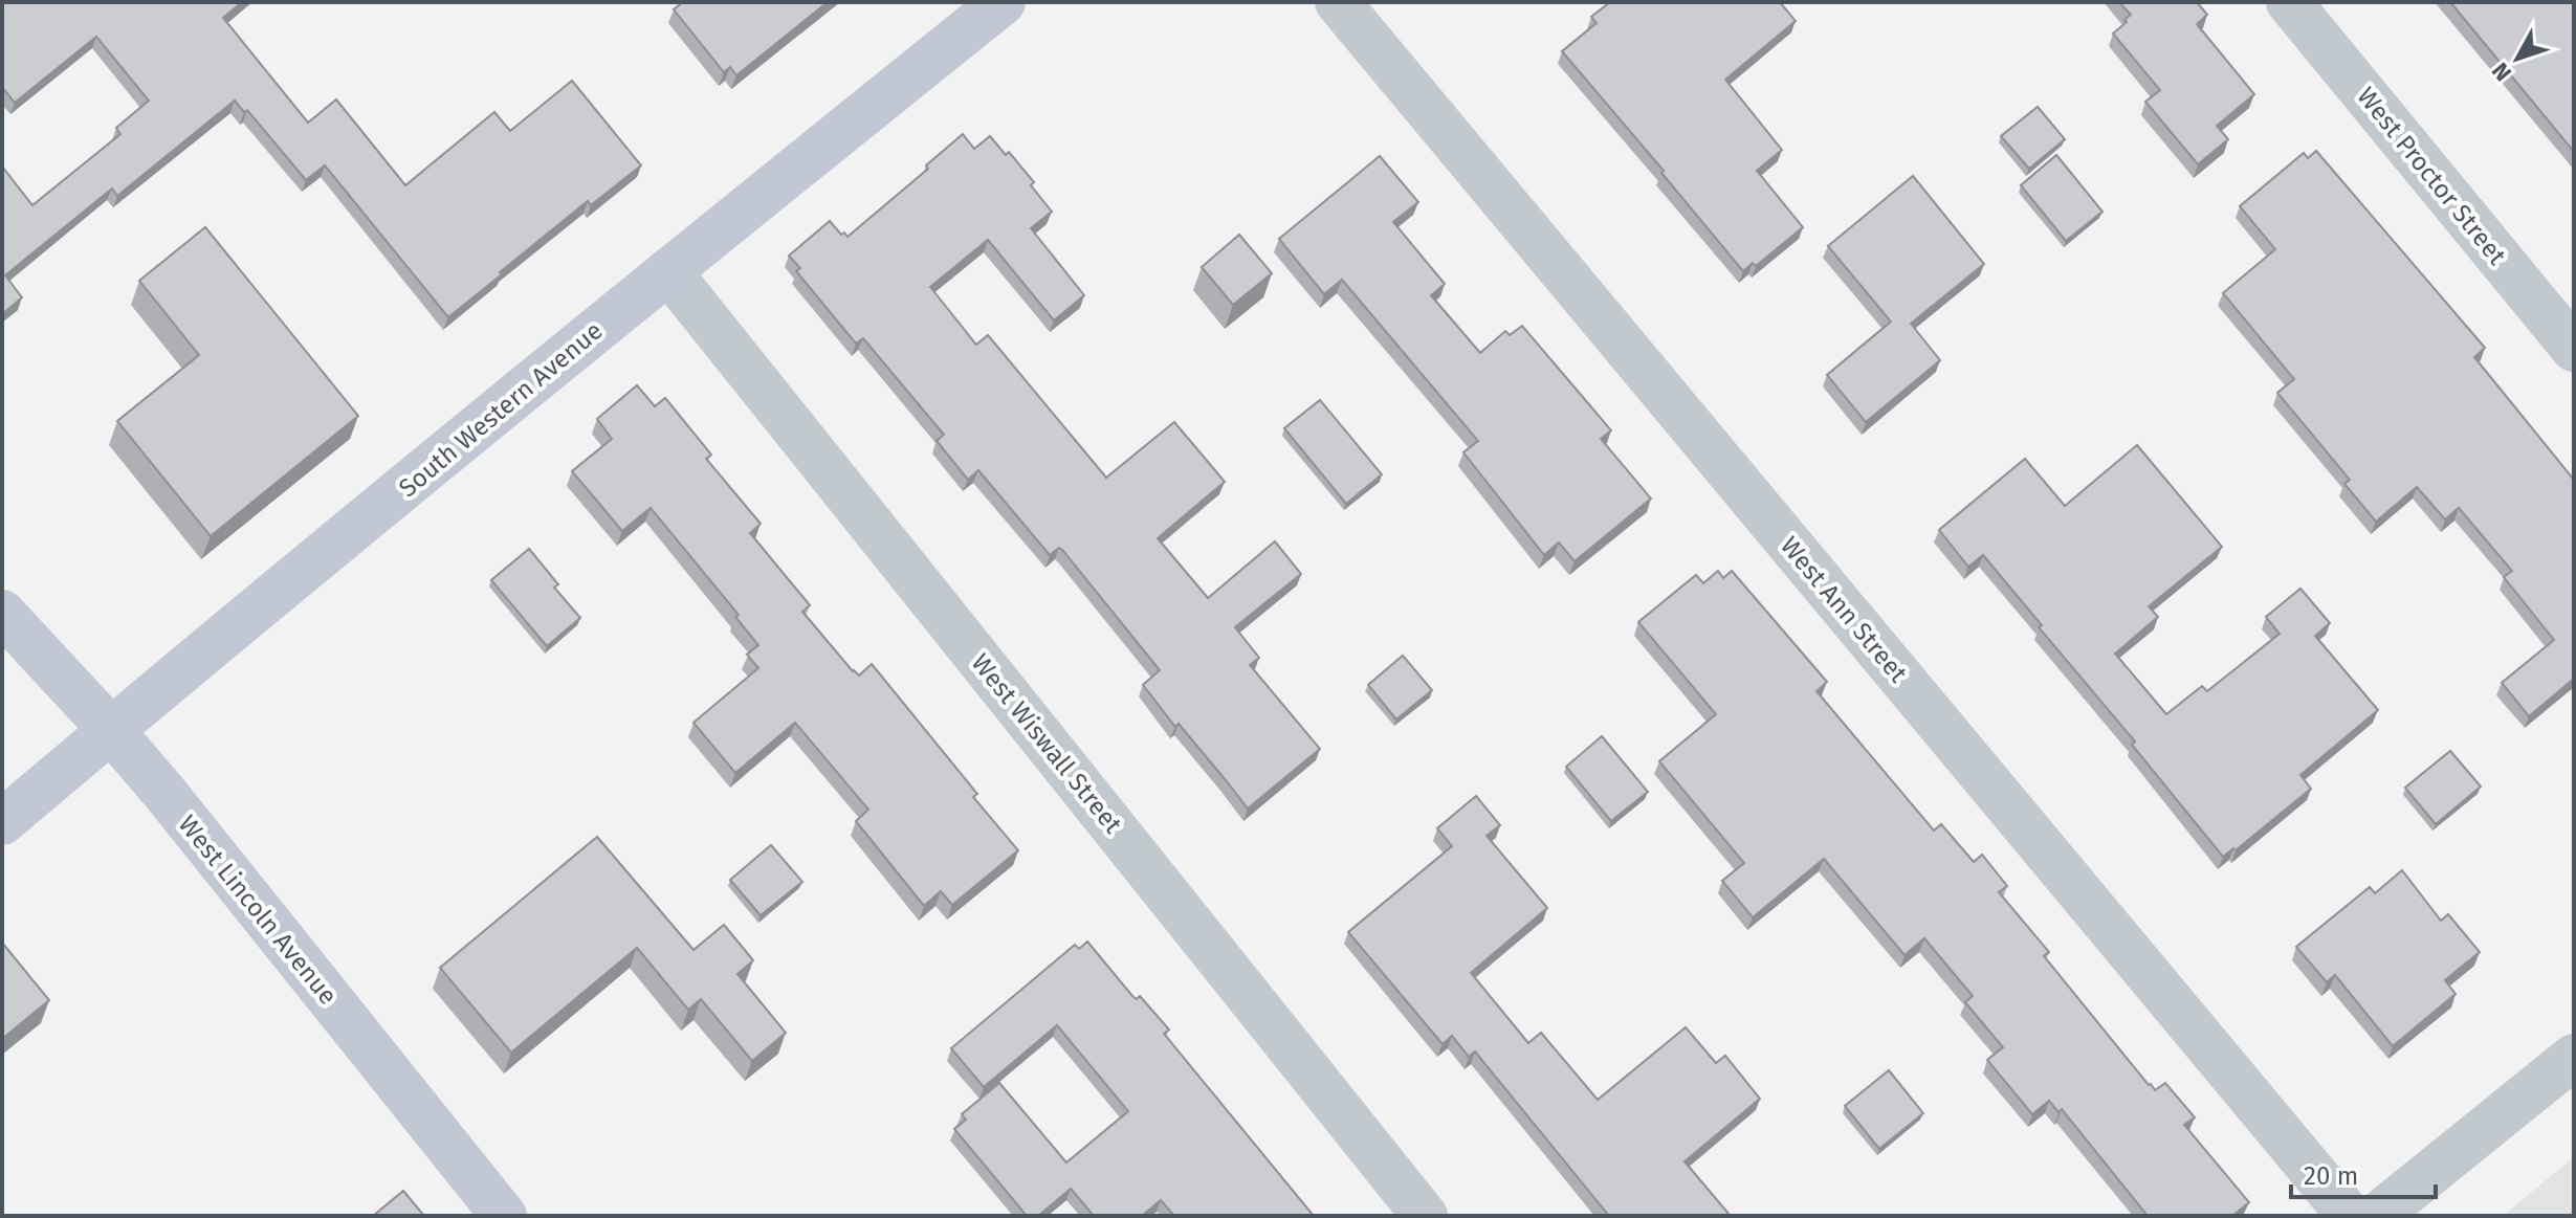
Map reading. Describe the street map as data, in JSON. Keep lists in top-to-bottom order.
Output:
{
  "streets": {
    "main road": ["South Western Avenue", "West Lincoln Avenue"],
    "street": ["West Proctor Street", "West Ann Street", "West Wiswall Street"]
  },
  "crossings": [
    ["South Western Avenue", "West Wiswall Street"],
    ["South Western Avenue", "West Lincoln Avenue"]
  ],
  "scale_bar": "20 m",
  "north": "bottom left"
}
